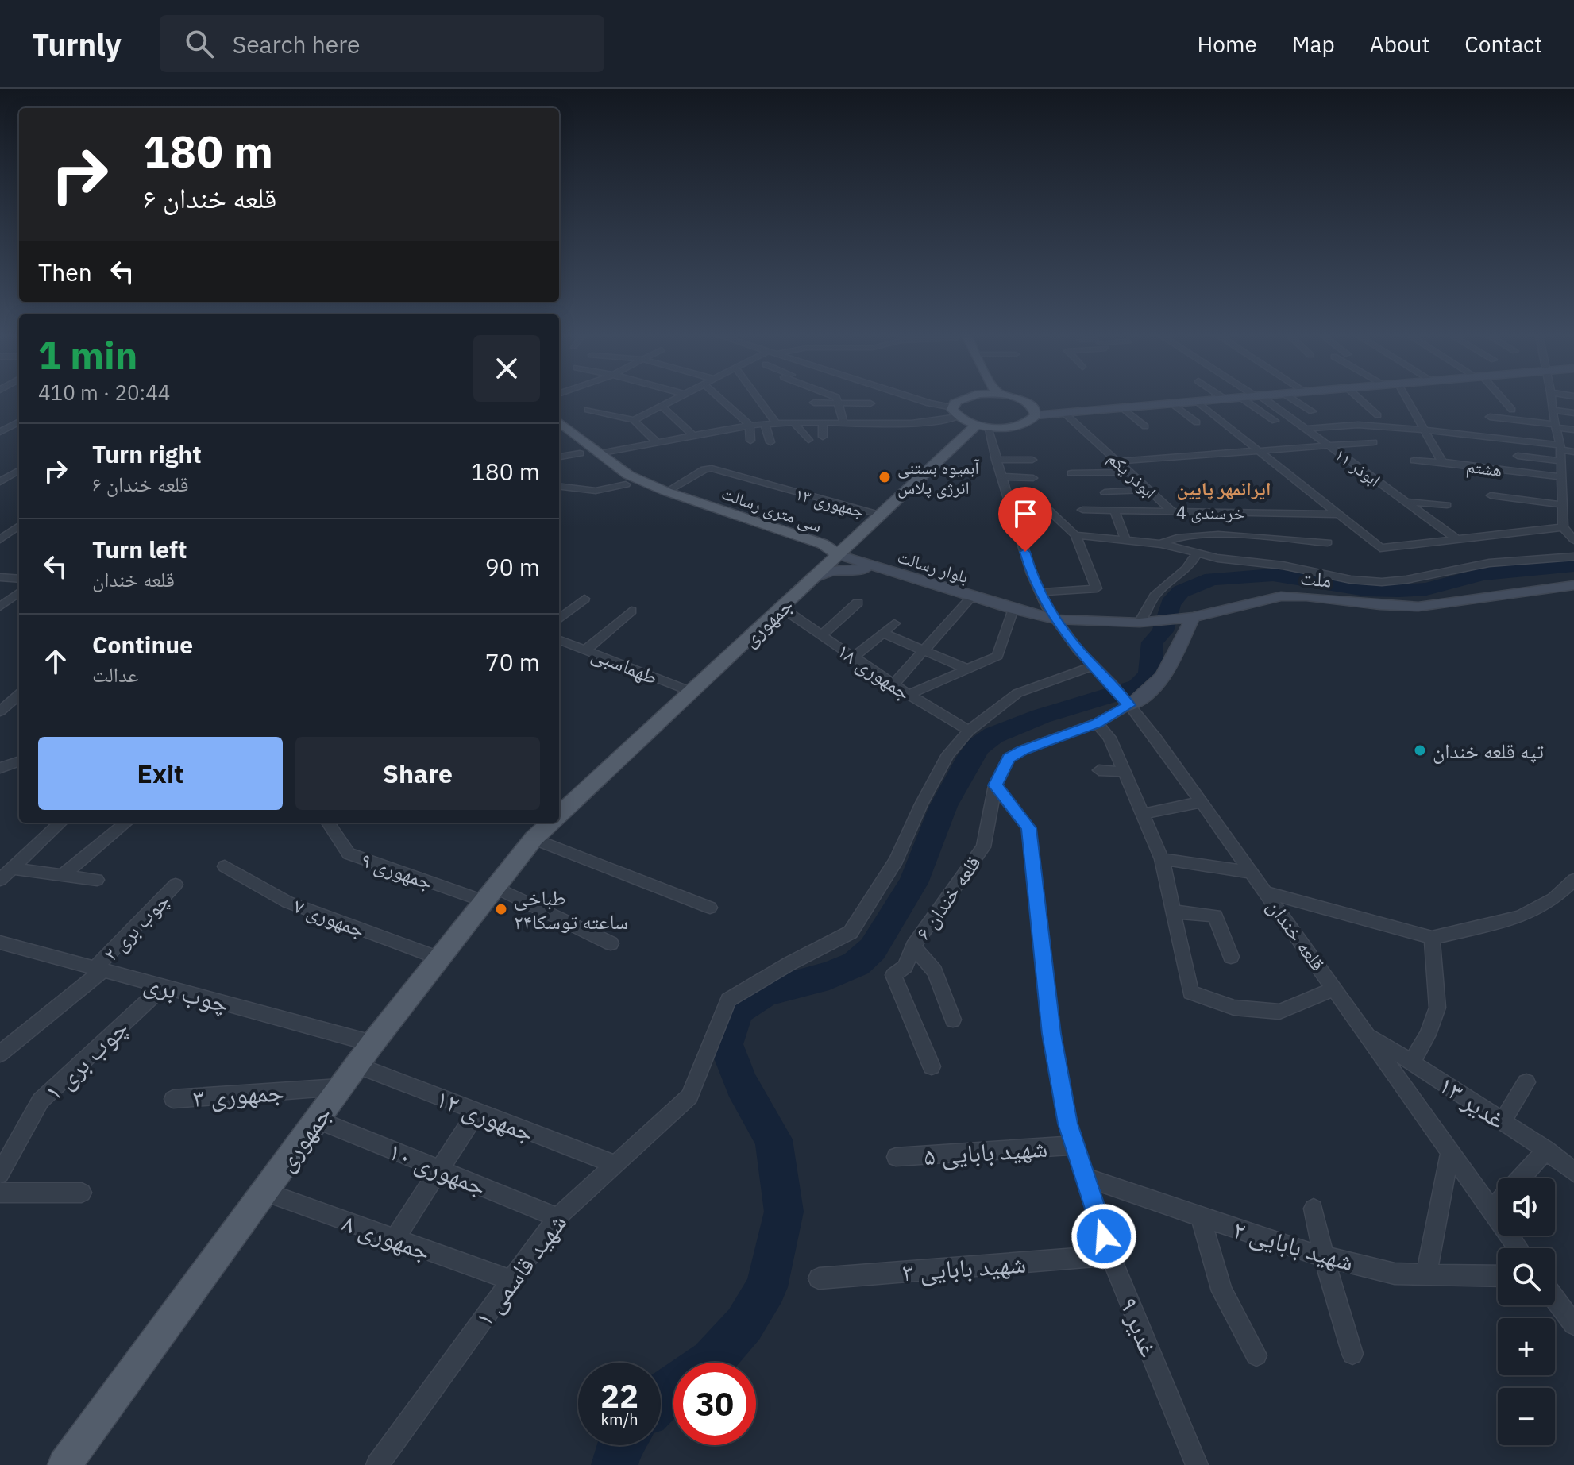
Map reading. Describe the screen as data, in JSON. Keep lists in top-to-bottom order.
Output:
{
  "streets": {
    "main road": [
      "سی متری رسالت",
      "بلوار رسالت",
      "ملت",
      "جمهوری"
    ],
    "street": [
      "ابوذر ۱۱",
      "هشتم",
      "ابوذر یکم",
      "۱۳ جمهوری",
      "خرسندی 4",
      "طهماسبی",
      "جمهوری ۱۸",
      "۹ جمهوری",
      "۶ قلعه خندان",
      "۷ جمهوری",
      "۲ چوب بری",
      "قلعه خندان",
      "چوب بری",
      "۱ چوب بری",
      "۳ جمهوری",
      "۱۳ غدیر",
      "۱۲ جمهوری",
      "۵ شهید بابایی",
      "۱۰ جمهوری",
      "۸ جمهوری",
      "۲ شهید بابایی",
      "۳ شهید بابایی",
      "۱ شهید قاسمی",
      "غدیر ۹"
    ]
  },
  "crossings": [
    ["ابوذر یکم", "خرسندی 4"],
    ["۱۳ جمهوری", "سی متری رسالت"],
    ["۱۳ جمهوری", "جمهوری"],
    ["سی متری رسالت", "بلوار رسالت"],
    ["سی متری رسالت", "جمهوری"],
    ["بلوار رسالت", "ملت"],
    ["بلوار رسالت", "جمهوری"],
    ["بلوار رسالت", "قلعه خندان"],
    ["ملت", "قلعه خندان"],
    ["جمهوری", "طهماسبی"],
    ["جمهوری", "جمهوری ۱۸"],
    ["جمهوری", "۹ جمهوری"],
    ["جمهوری", "۷ جمهوری"],
    ["جمهوری", "قلعه خندان"],
    ["جمهوری", "چوب بری"],
    ["جمهوری", "۳ جمهوری"],
    ["جمهوری", "۱۲ جمهوری"],
    ["جمهوری", "۱۰ جمهوری"],
    ["جمهوری", "۸ جمهوری"],
    ["جمهوری ۱۸", "۱ شهید قاسمی"],
    ["۶ قلعه خندان", "قلعه خندان"],
    ["۶ قلعه خندان", "غدیر ۹"],
    ["۲ چوب بری", "چوب بری"],
    ["قلعه خندان", "۱۳ غدیر"],
    ["چوب بری", "۱ چوب بری"],
    ["۱۲ جمهوری", "۱ شهید قاسمی"],
    ["۵ شهید بابایی", "غدیر ۹"],
    ["۱۰ جمهوری", "۱ شهید قاسمی"],
    ["۸ جمهوری", "۱ شهید قاسمی"],
    ["۲ شهید بابایی", "غدیر ۹"],
    ["۳ شهید بابایی", "غدیر ۹"]
  ],
  "districts": ["ایرانمهر پایین"],
  "places": ["آبمیوه بستنی انرژی پلاس", "تپه قلعه خندان", "طباخی ۲۴ساعته توسکا"],
  "page": {
    "header": "Turnly",
    "search": "Search here",
    "nav": [
      "Home",
      "Map",
      "About",
      "Contact"
    ],
    "turn": ["180 m", "۶ قلعه خندان"],
    "then": "Then",
    "heading": ["1 min", "410 m · 20:44"],
    "list": [
      {
        "name": "Turn right",
        "note": "۶ قلعه خندان",
        "value": "180 m"
      },
      {
        "name": "Turn left",
        "note": "قلعه خندان",
        "value": "90 m"
      },
      {
        "name": "Continue",
        "note": "عدالت",
        "value": "70 m"
      }
    ],
    "buttons": ["Exit", "Share"],
    "map_buttons": ["+", "−"],
    "speed": "22 km/h",
    "limit": "30"
  }
}
